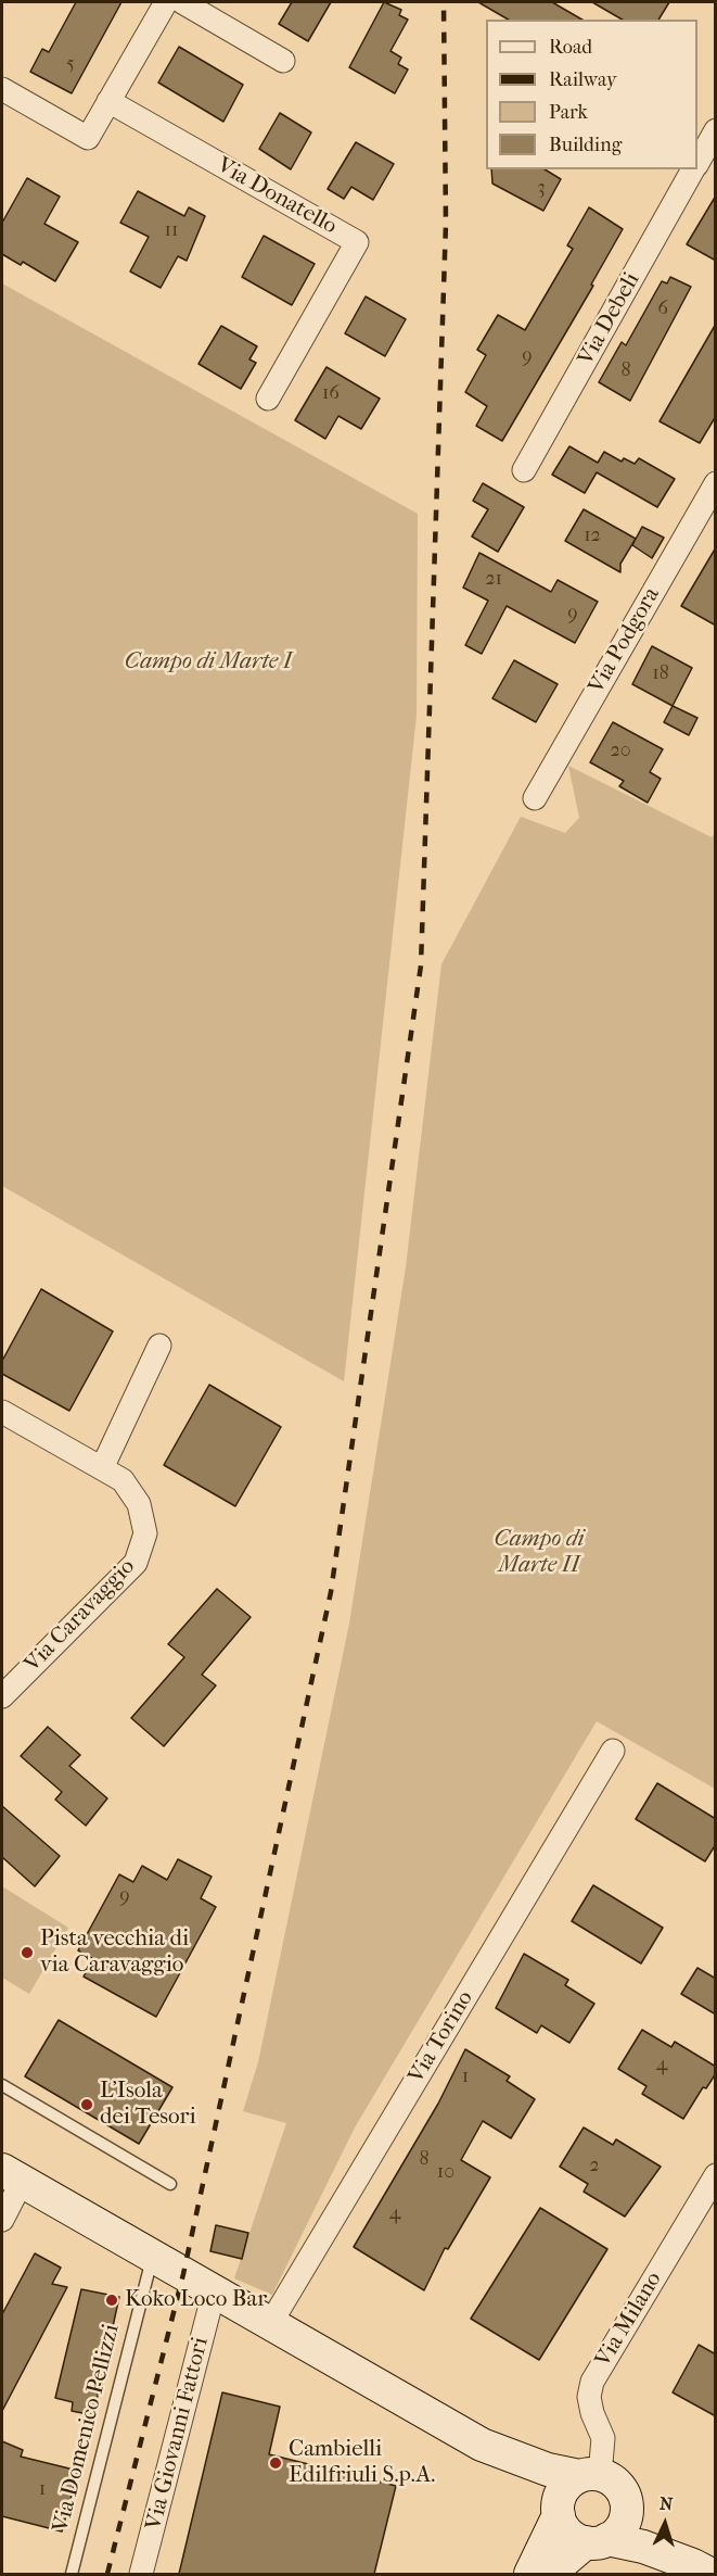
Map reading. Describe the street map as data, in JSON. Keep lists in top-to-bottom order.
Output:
{
  "streets": {
    "street": [
      "Via Donatello",
      "Via Debeli",
      "Via Podgora",
      "Via Caravaggio",
      "Via Torino",
      "Via Milano",
      "Via Giovanni Fattori"
    ],
    "lane": ["Via Domenico Pellizzi"]
  },
  "parks": ["Campo di Marte I", "Campo di Marte II"],
  "places": [
    "Pista vecchia di via Caravaggio",
    "L'Isola dei Tesori",
    "Koko Loco Bar",
    "Cambielli Edilfriuli S.p.A."
  ],
  "house_numbers": [
    "5",
    "3",
    "11",
    "6",
    "9",
    "8",
    "16",
    "12",
    "21",
    "9",
    "18",
    "20",
    "9",
    "4",
    "1",
    "8",
    "2",
    "10",
    "4",
    "1"
  ],
  "legend": [
    "Road",
    "Railway",
    "Park",
    "Building"
  ],
  "north": "top"
}
